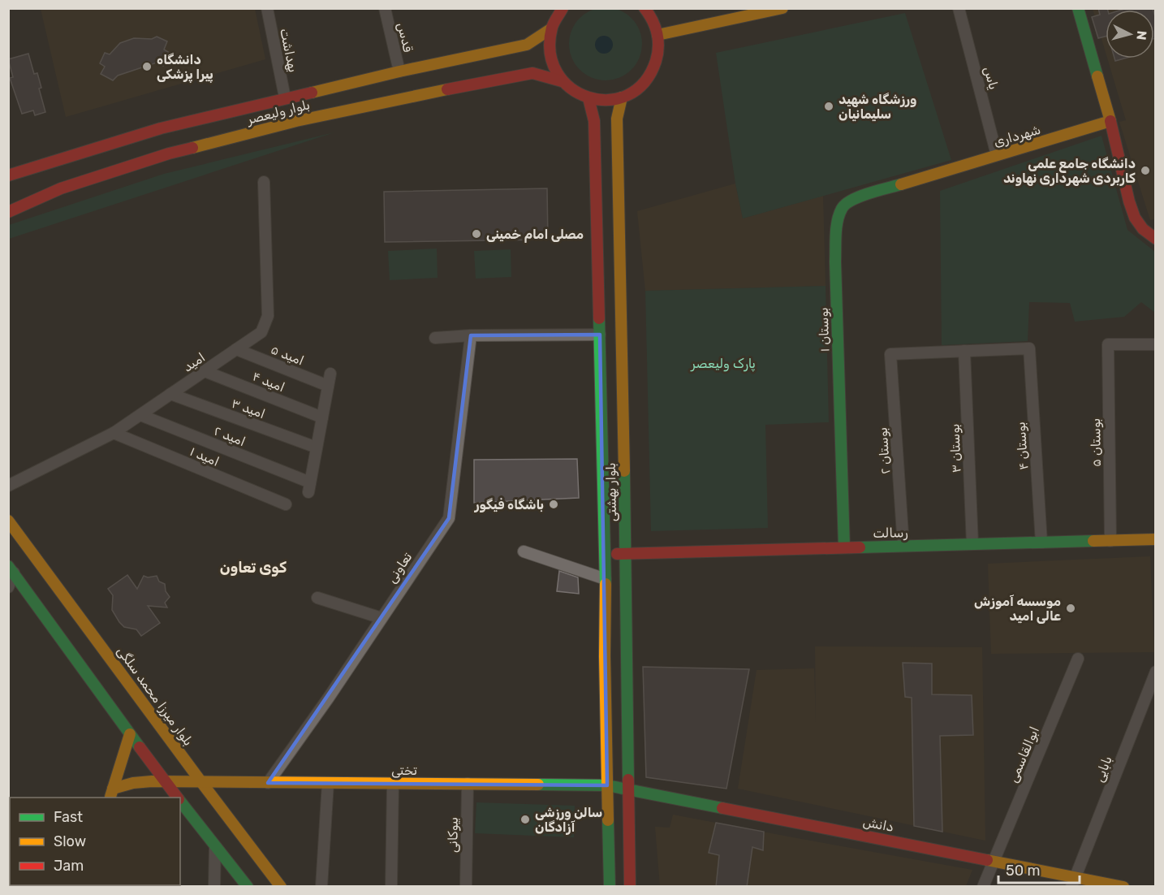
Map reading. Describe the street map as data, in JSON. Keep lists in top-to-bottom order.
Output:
{
  "streets": {
    "main road": [
      "بلوار ولیعصر",
      "شهرداری",
      "بوستان ۱",
      "بلوار بهشتی",
      "رسالت",
      "بلوار میرزا محمد سلگی",
      "تختی",
      "دانش"
    ],
    "street": [
      "قدس",
      "بهداشت",
      "یاس",
      "امید ۵",
      "امید",
      "امید ۴",
      "امید ۳",
      "امید ۲",
      "بوستان ۵",
      "بوستان ۴",
      "بوستان ۳",
      "بوستان ۲",
      "امید ۱",
      "تعاونی",
      "ابوالقاسمی",
      "بابایی",
      "بیوکانی"
    ]
  },
  "crossings": [
    ["قدس", "بلوار ولیعصر"],
    ["بهداشت", "بلوار ولیعصر"],
    ["یاس", "شهرداری"],
    ["شهرداری", "بوستان ۱"],
    ["بوستان ۱", "رسالت"],
    ["امید ۵", "امید"],
    ["امید", "امید ۴"],
    ["امید", "امید ۳"],
    ["امید", "امید ۲"],
    ["امید", "امید ۱"],
    ["امید ۳", "امید ۲"],
    ["بوستان ۵", "رسالت"],
    ["بوستان ۴", "بوستان ۳"],
    ["بوستان ۴", "بوستان ۲"],
    ["بوستان ۴", "رسالت"],
    ["بوستان ۳", "بوستان ۲"],
    ["بوستان ۳", "رسالت"],
    ["بوستان ۲", "رسالت"],
    ["بلوار بهشتی", "رسالت"],
    ["بلوار بهشتی", "تختی"],
    ["بلوار بهشتی", "دانش"],
    ["تعاونی", "تختی"],
    ["بلوار میرزا محمد سلگی", "تختی"],
    ["ابوالقاسمی", "دانش"],
    ["بابایی", "دانش"],
    ["تختی", "دانش"],
    ["تختی", "بیوکانی"]
  ],
  "districts": ["کوی تعاون"],
  "parks": ["پارک ولیعصر"],
  "places": [
    "دانشگاه پیرا پزشکی",
    "ورزشگاه شهید سلیمانیان",
    "دانشگاه جامع علمی کاربردی شهرداری نهاوند",
    "مصلی امام خمینی",
    "باشگاه فیگور",
    "موسسه آموزش عالی امید",
    "سالن ورزشی آزادگان"
  ],
  "legend": ["Fast", "Slow", "Jam"],
  "scale_bar": "50 m",
  "north": "right"
}
